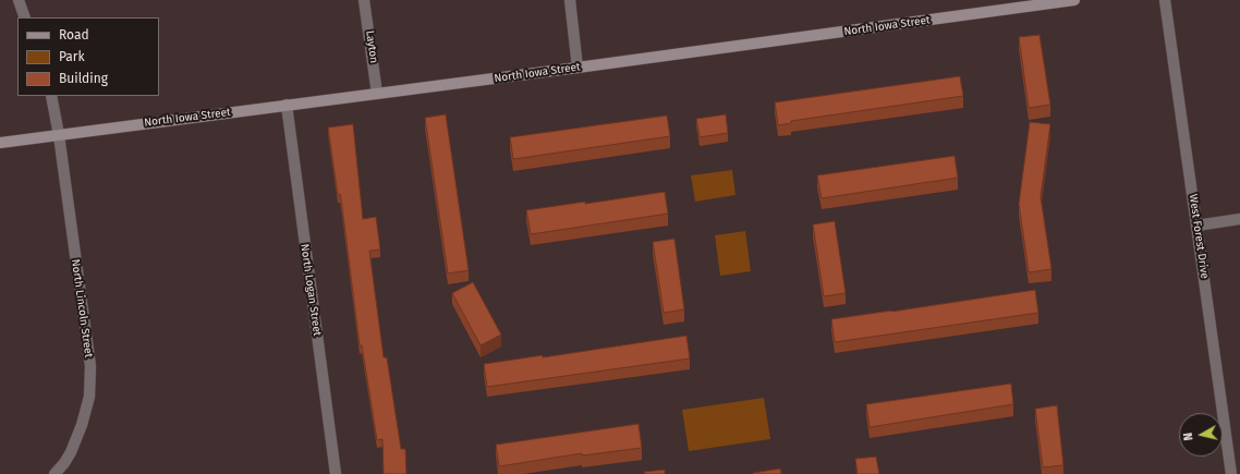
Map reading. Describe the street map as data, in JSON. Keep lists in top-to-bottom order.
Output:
{
  "streets": {
    "street": [
      "North Iowa Street",
      "Layton",
      "West Forest Drive",
      "North Logan Street",
      "North Lincoln Street"
    ]
  },
  "crossings": [
    ["North Iowa Street", "Layton"],
    ["North Iowa Street", "North Logan Street"],
    ["North Iowa Street", "North Lincoln Street"]
  ],
  "legend": ["Road", "Park", "Building"],
  "north": "left"
}
